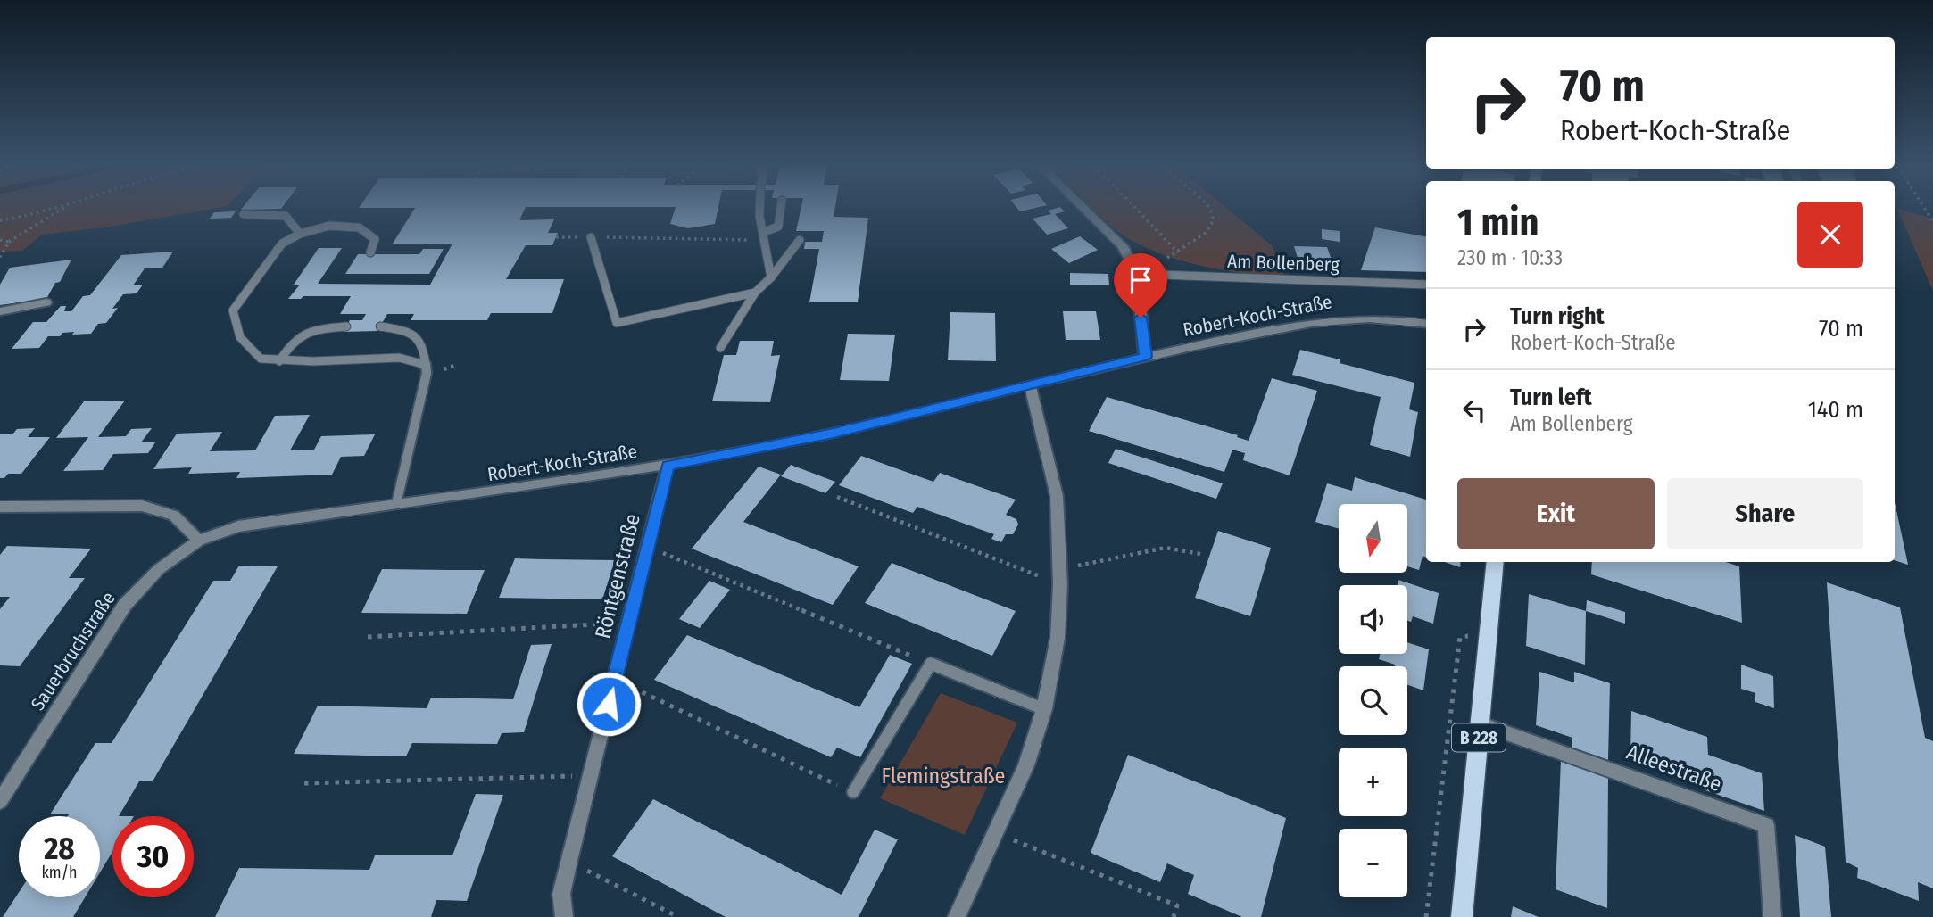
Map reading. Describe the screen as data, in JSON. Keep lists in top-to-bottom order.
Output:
{
  "streets": {
    "main road": ["B 228"],
    "street": [
      "Robert-Koch-Straße",
      "Röntgenstraße",
      "Sauerbruchstraße",
      "Alleestraße"
    ],
    "lane": ["Am Bollenberg"]
  },
  "crossings": [
    ["Robert-Koch-Straße", "Röntgenstraße"],
    ["Robert-Koch-Straße", "Sauerbruchstraße"],
    ["B 228", "Alleestraße"]
  ],
  "parks": ["Flemingstraße"],
  "north": "bottom",
  "page": {
    "turn": ["70 m", "Robert-Koch-Straße"],
    "heading": ["1 min", "230 m · 10:33"],
    "list": [
      {
        "name": "Turn right",
        "note": "Robert-Koch-Straße",
        "value": "70 m"
      },
      {
        "name": "Turn left",
        "note": "Am Bollenberg",
        "value": "140 m"
      }
    ],
    "buttons": ["Exit", "Share"],
    "map_buttons": ["+", "−"],
    "speed": "28 km/h",
    "limit": "30"
  }
}
